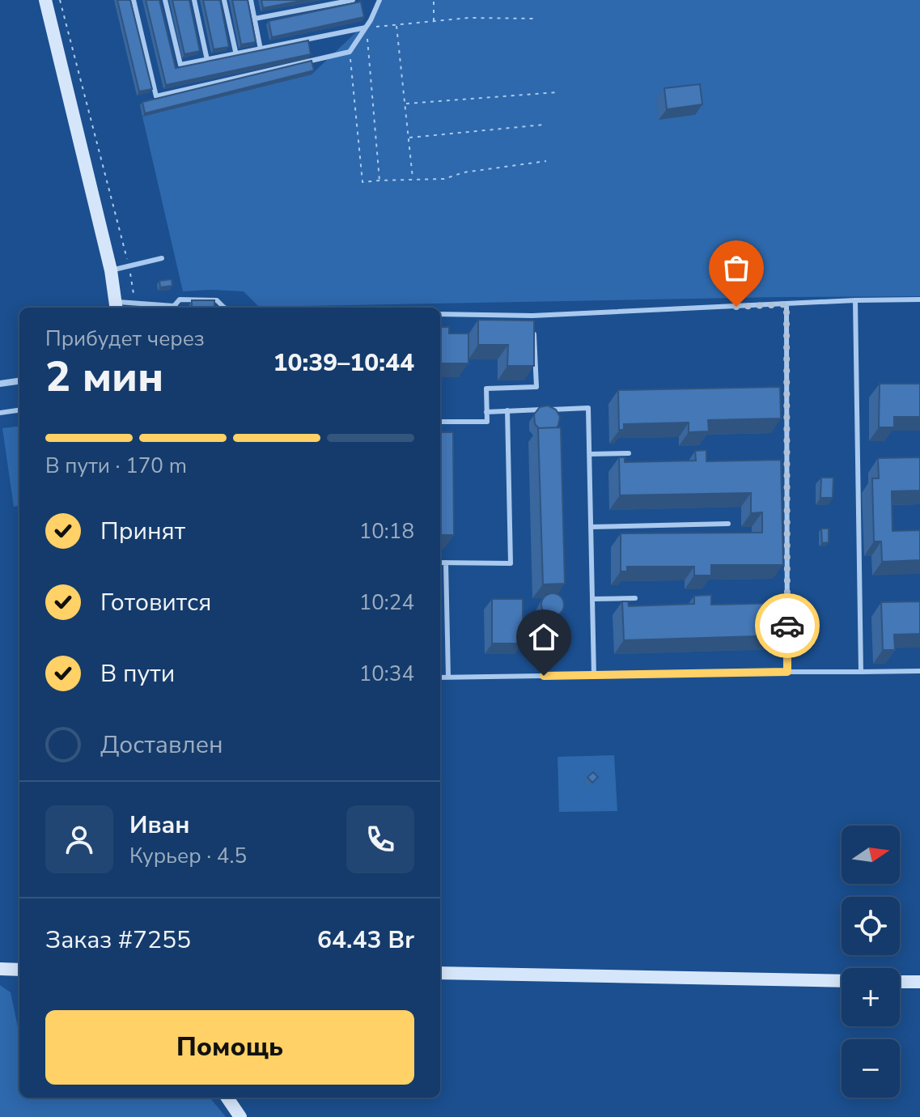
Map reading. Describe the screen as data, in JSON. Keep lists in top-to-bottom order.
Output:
{
  "north": "right",
  "page": {
    "heading": ["2 мин", "Прибудет через", "10:39–10:44"],
    "panel": [
      "Иван",
      "Курьер · 4.5",
      "Заказ #7255",
      "64.43 Br"
    ],
    "bar": "В пути · 170 m",
    "list": [
      ["Принят", "10:18"],
      ["Готовится", "10:24"],
      ["В пути", "10:34"],
      "Доставлен"
    ],
    "map_buttons": ["+", "−"],
    "buttons": "Помощь"
  }
}
